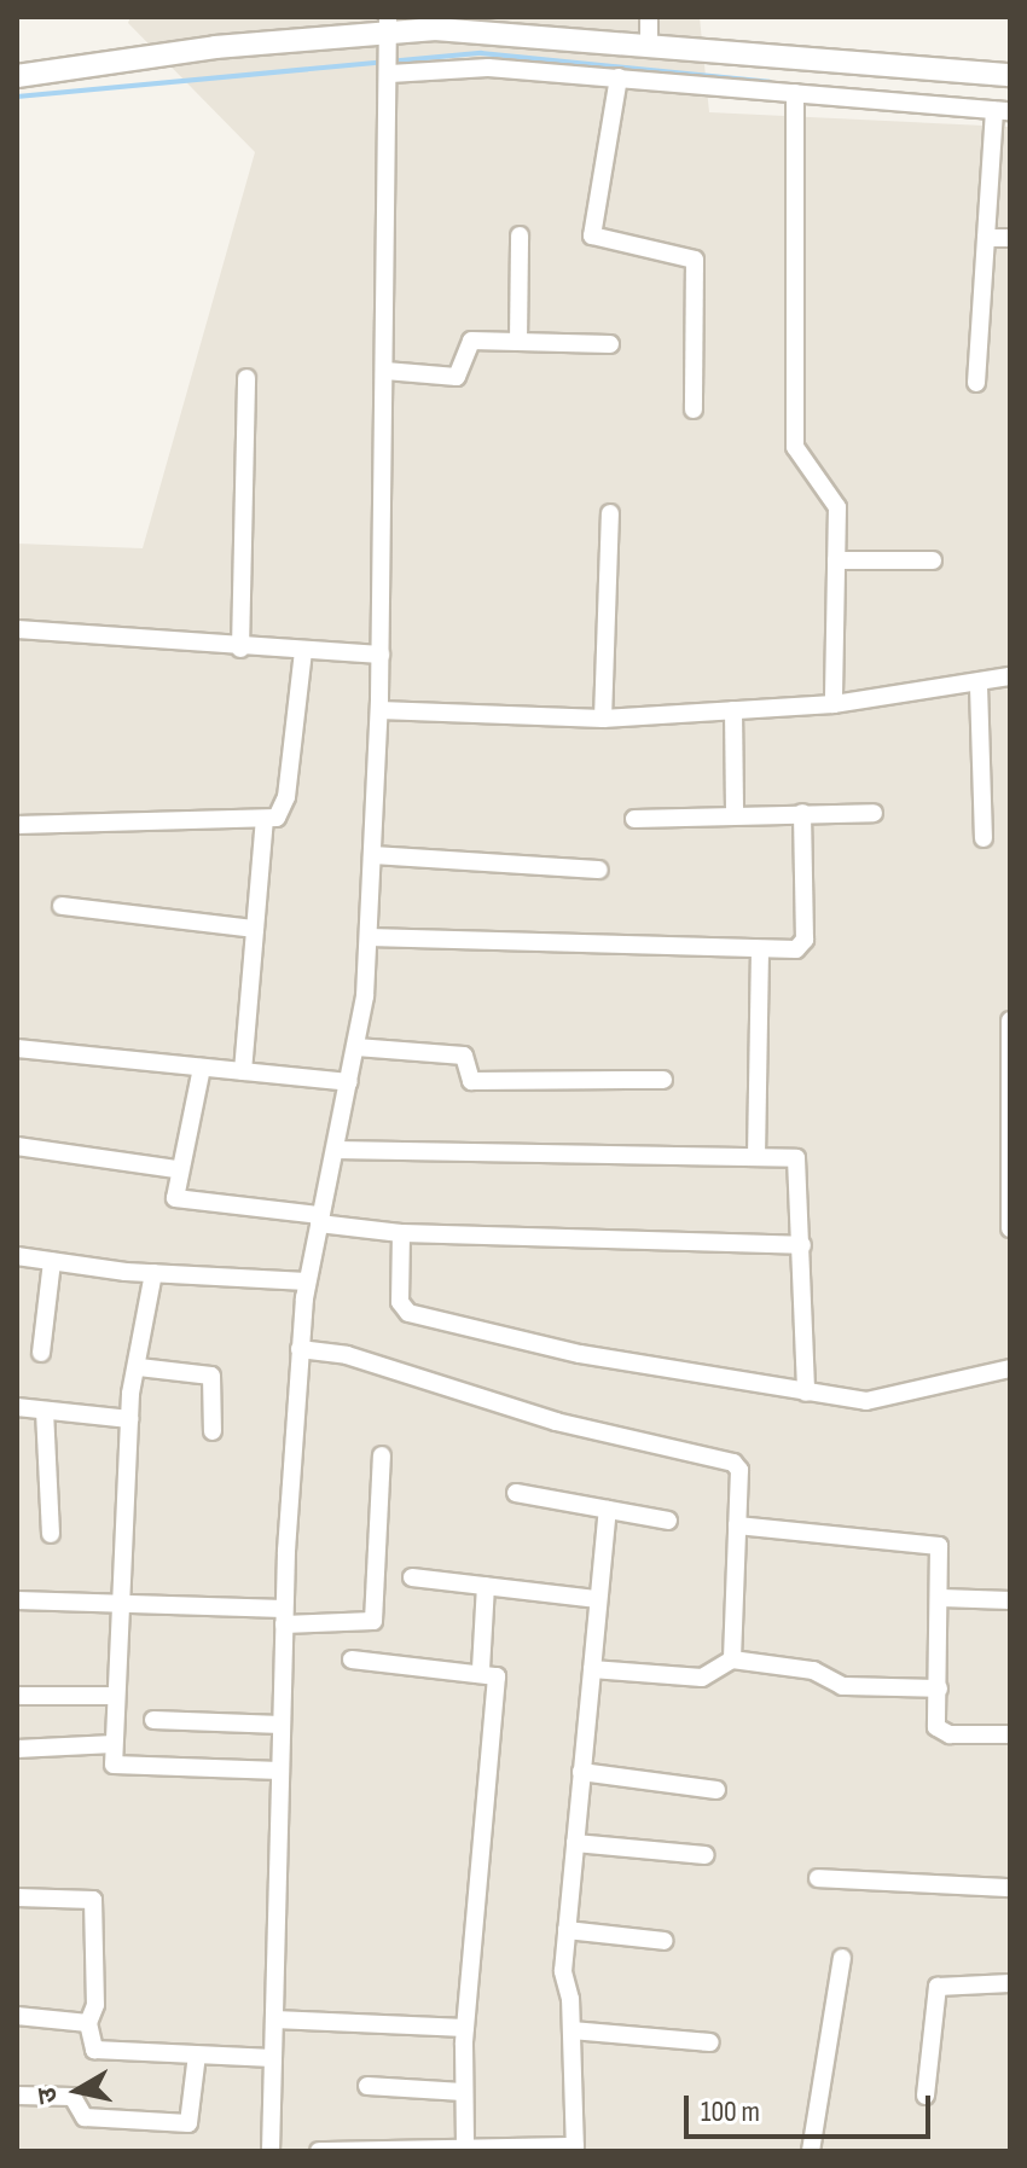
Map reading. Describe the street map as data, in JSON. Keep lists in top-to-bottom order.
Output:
{
  "scale_bar": "100 m",
  "north": "left"
}
